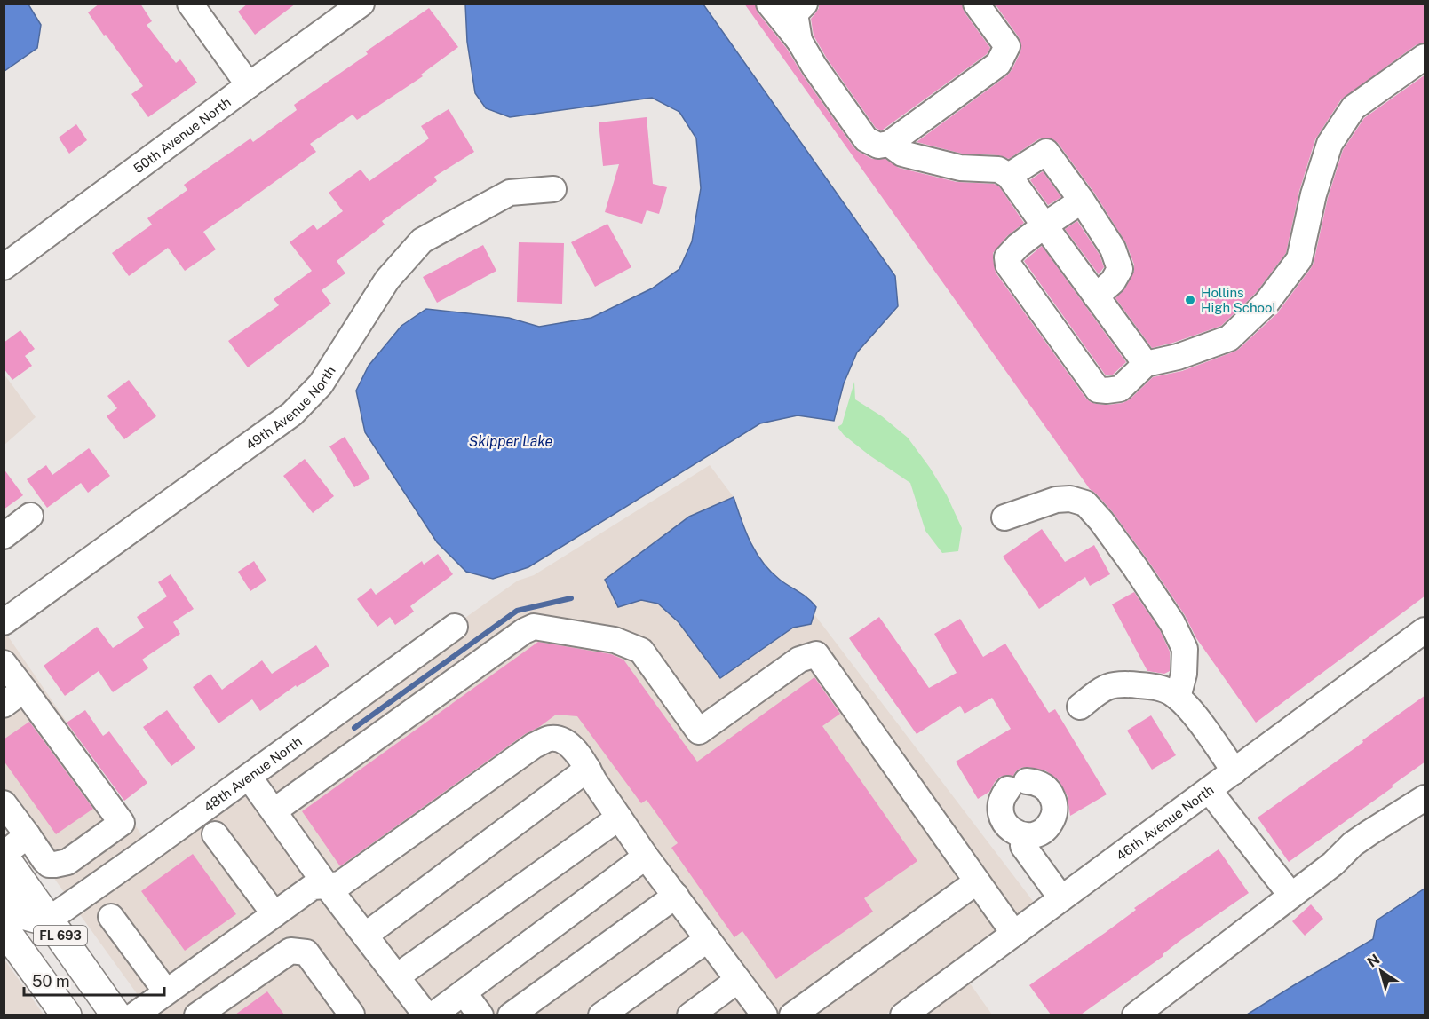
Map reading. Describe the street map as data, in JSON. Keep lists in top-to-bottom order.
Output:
{
  "streets": {
    "main road": ["FL 693"],
    "street": [
      "50th Avenue North",
      "49th Avenue North",
      "48th Avenue North",
      "46th Avenue North"
    ]
  },
  "crossings": [
    ["48th Avenue North", "FL 693"]
  ],
  "water": ["Skipper Lake"],
  "places": ["Hollins High School"],
  "scale_bar": "50 m",
  "north": "top left"
}
